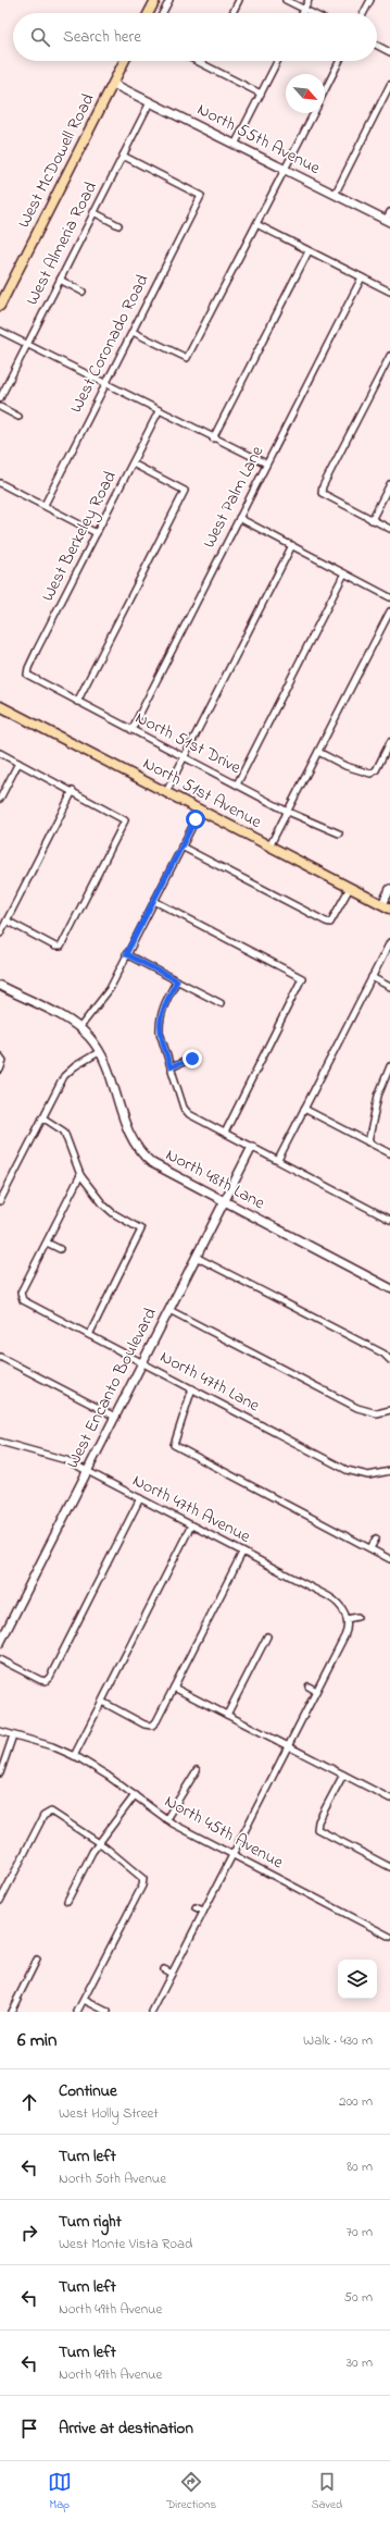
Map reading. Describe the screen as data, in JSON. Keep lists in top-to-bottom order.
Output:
{
  "streets": {
    "main road": ["West McDowell Road", "North 51st Avenue"],
    "street": [
      "North 55th Avenue",
      "West Almeria Road",
      "West Coronado Road",
      "West Palm Lane",
      "West Berkeley Road",
      "North 51st Drive",
      "North 48th Lane",
      "North 47th Lane",
      "West Encanto Boulevard",
      "North 47th Avenue",
      "North 45th Avenue"
    ]
  },
  "crossings": [
    ["North 55th Avenue", "West McDowell Road"],
    ["North 55th Avenue", "West Almeria Road"],
    ["West Almeria Road", "West Coronado Road"],
    ["West Palm Lane", "North 51st Drive"],
    ["West Berkeley Road", "North 51st Drive"],
    ["North 48th Lane", "West Encanto Boulevard"],
    ["North 47th Lane", "West Encanto Boulevard"],
    ["West Encanto Boulevard", "North 47th Avenue"]
  ],
  "north": "bottom right",
  "page": {
    "search": "Search here",
    "heading": ["6 min", "Walk · 430 m"],
    "list": [
      ["Continue", "West Holly Street", "200 m"],
      ["Turn left", "North 50th Avenue", "80 m"],
      ["Turn right", "West Monte Vista Road", "70 m"],
      ["Turn left", "North 49th Avenue", "50 m"],
      ["Turn left", "North 49th Avenue", "30 m"],
      "Arrive at destination"
    ],
    "nav": ["Map", "Directions", "Saved"]
  }
}
